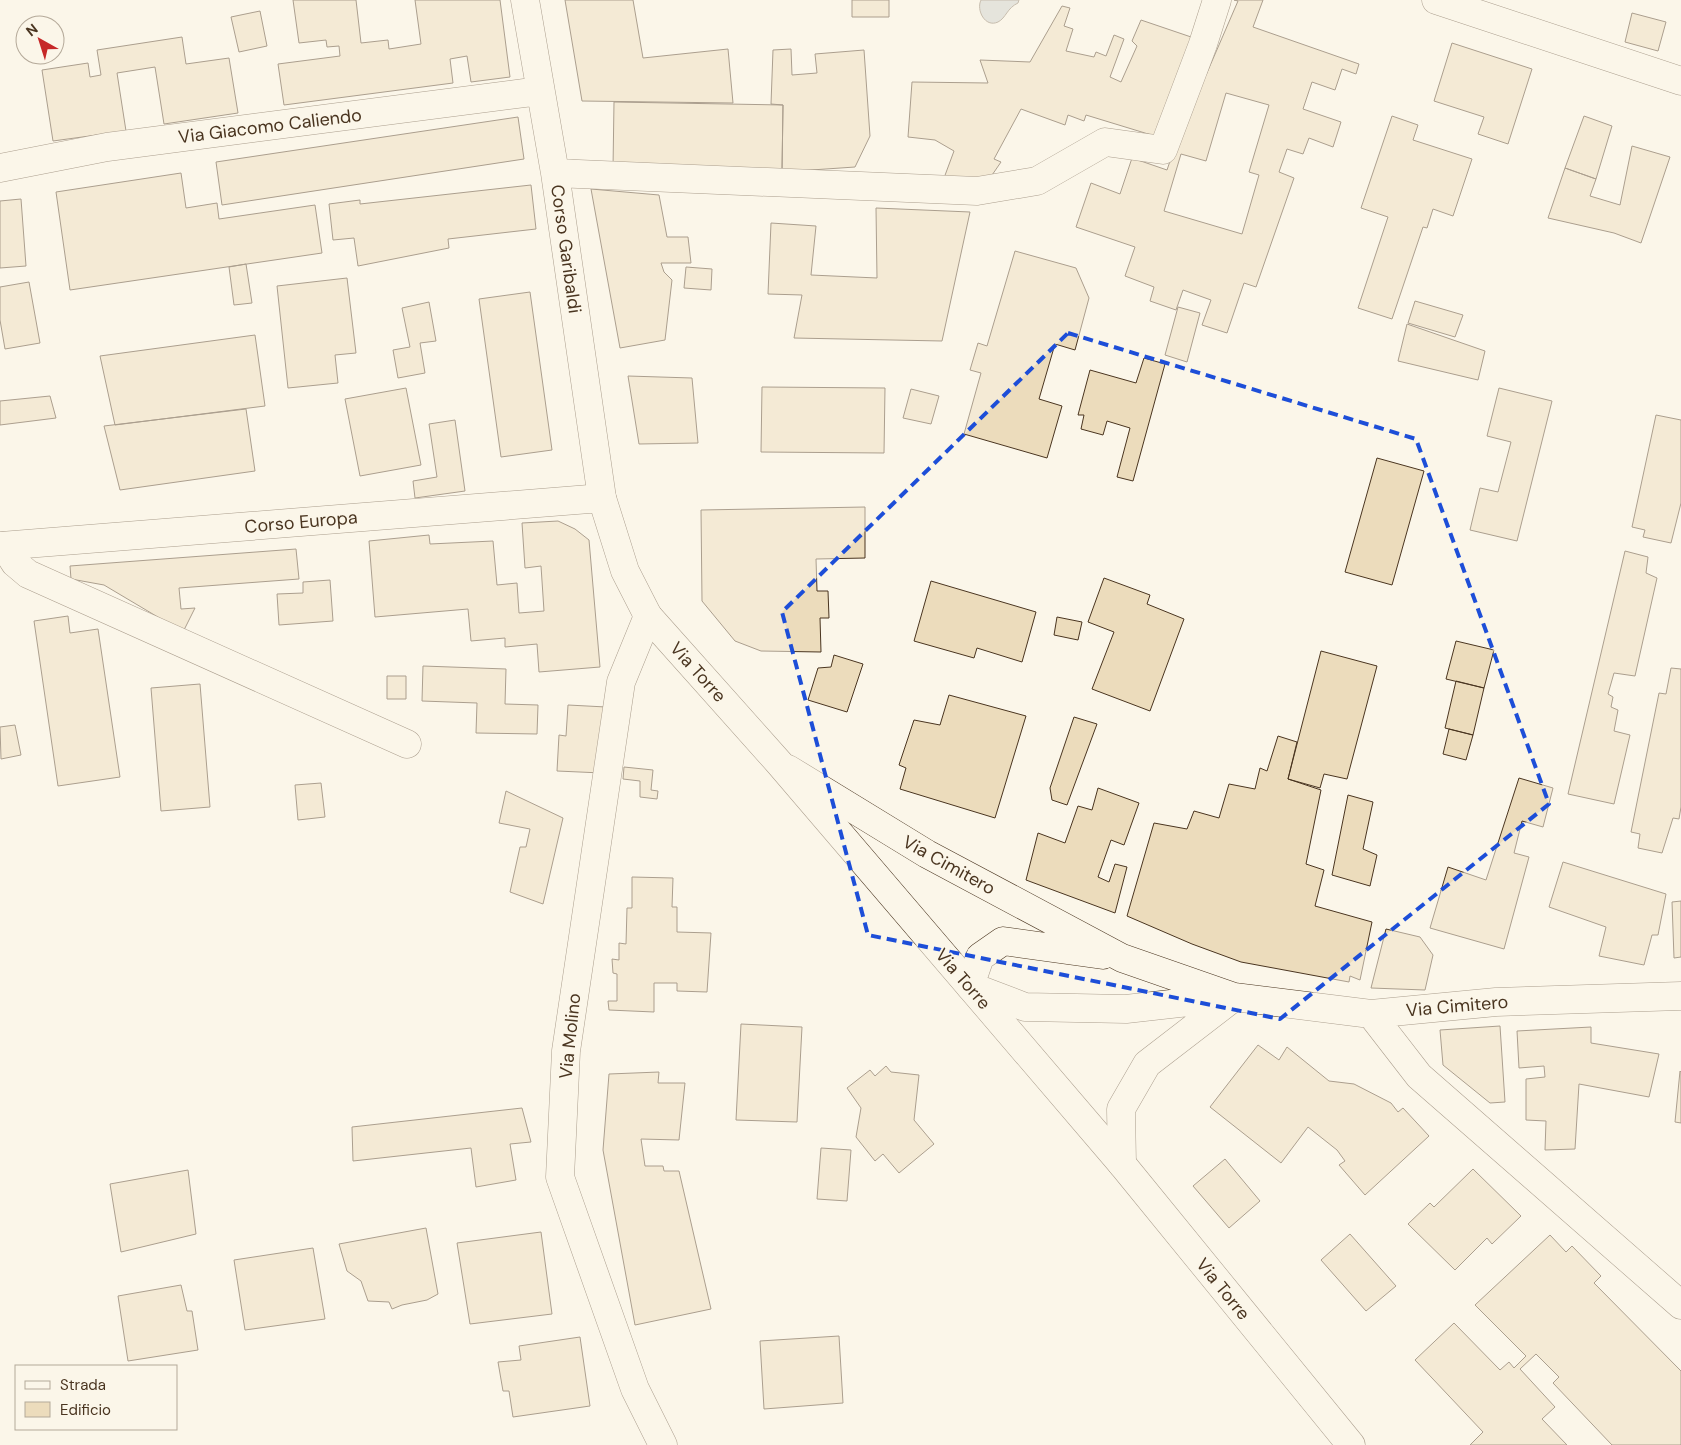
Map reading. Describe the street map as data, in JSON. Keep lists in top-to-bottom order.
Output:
{
  "streets": {
    "street": [
      "Via Giacomo Caliendo",
      "Corso Garibaldi",
      "Corso Europa",
      "Via Torre",
      "Via Cimitero",
      "Via Molino"
    ]
  },
  "crossings": [
    ["Via Giacomo Caliendo", "Corso Garibaldi"],
    ["Corso Garibaldi", "Corso Europa"],
    ["Corso Garibaldi", "Via Torre"],
    ["Corso Europa", "Via Torre"],
    ["Via Torre", "Via Cimitero"],
    ["Via Torre", "Via Molino"]
  ],
  "legend": ["Strada", "Edificio"],
  "north": "top left"
}
